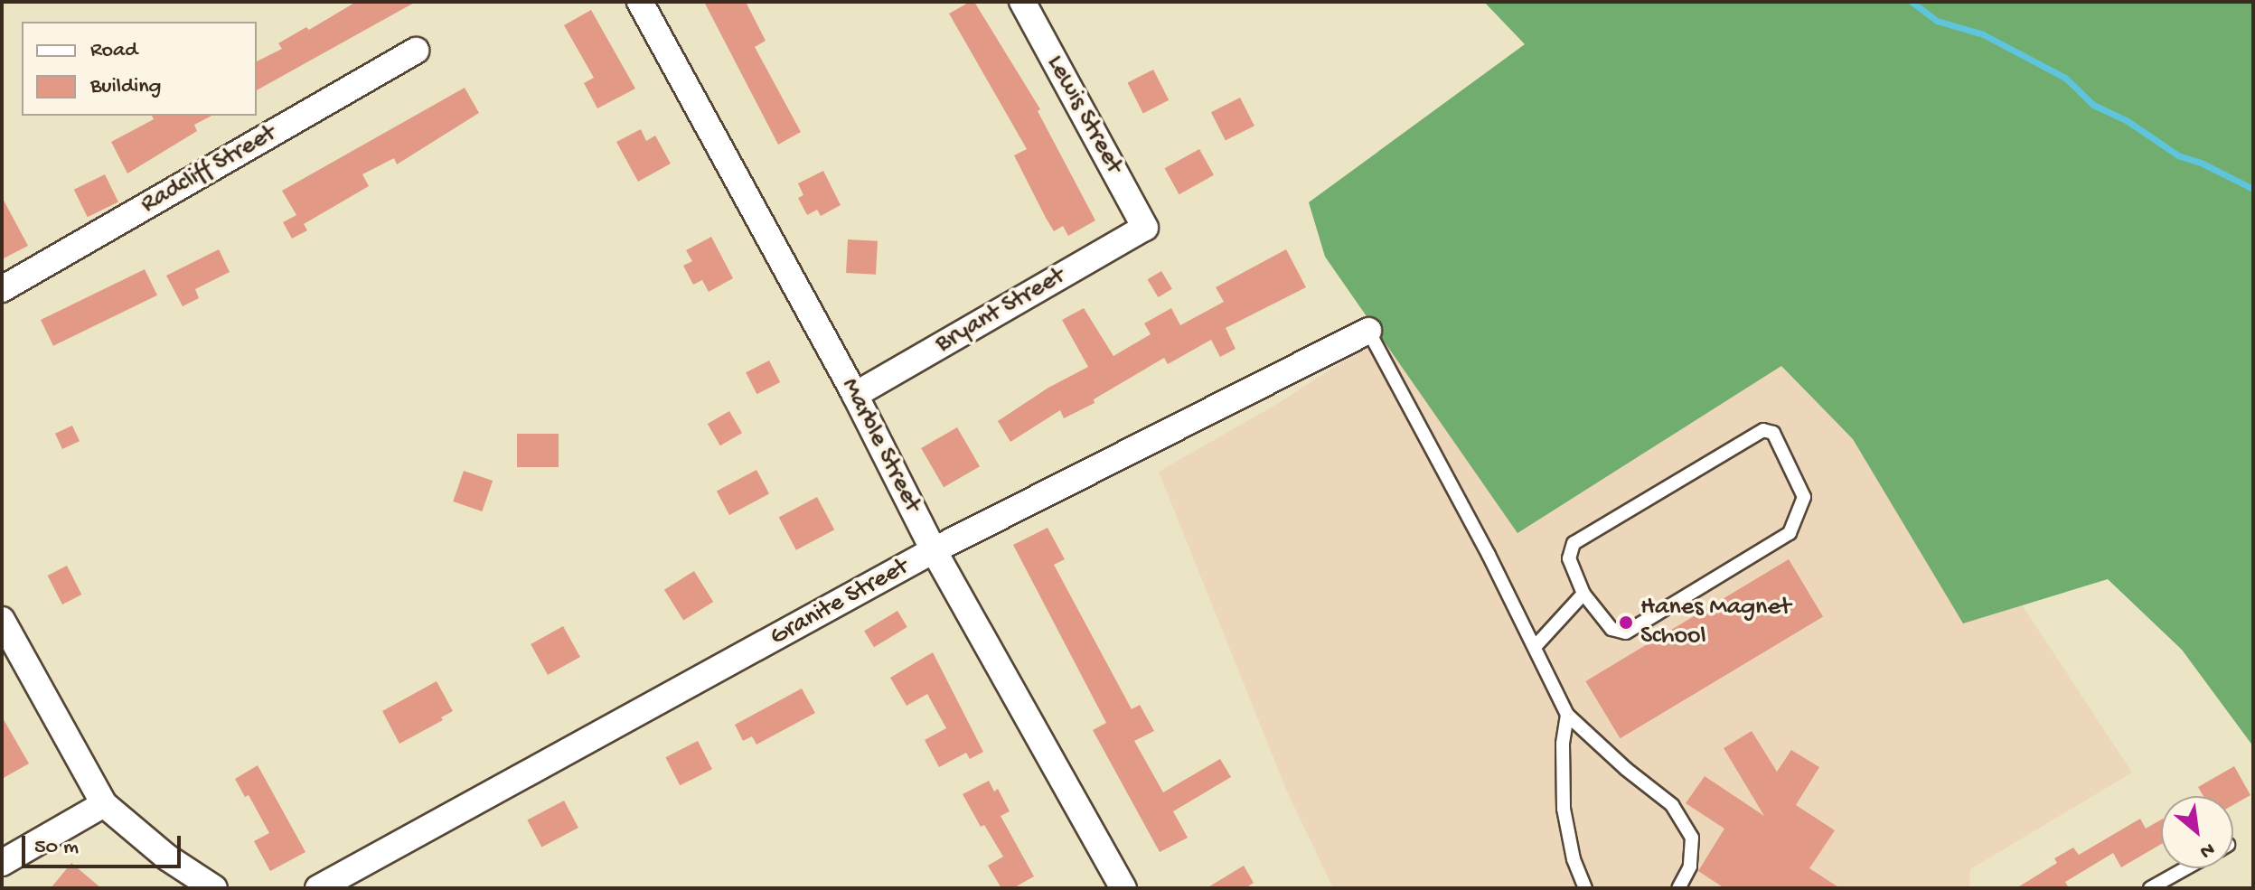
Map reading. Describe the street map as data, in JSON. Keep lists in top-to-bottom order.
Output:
{
  "streets": {
    "street": [
      "Lewis Street",
      "Radcliff Street",
      "Bryant Street",
      "Marble Street",
      "Granite Street"
    ]
  },
  "crossings": [
    ["Lewis Street", "Bryant Street"],
    ["Bryant Street", "Marble Street"],
    ["Marble Street", "Granite Street"]
  ],
  "places": ["Hanes Magnet School"],
  "legend": ["Road", "Building"],
  "scale_bar": "50 m",
  "north": "bottom right"
}
